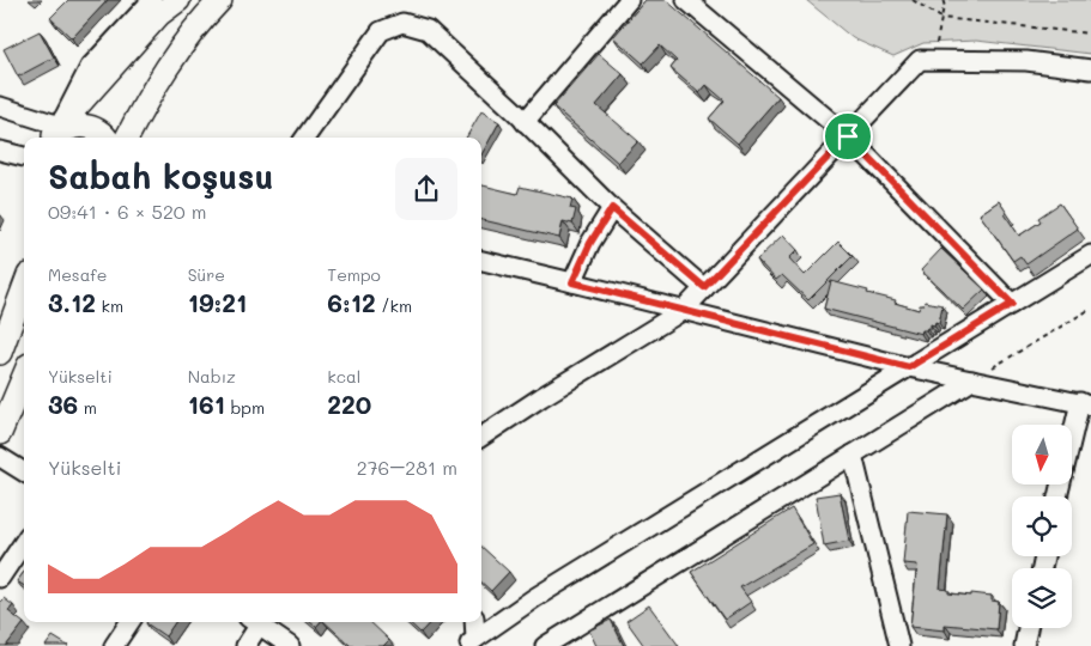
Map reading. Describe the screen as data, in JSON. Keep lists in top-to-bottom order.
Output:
{
  "north": "bottom",
  "page": {
    "heading": ["Sabah koşusu", "09:41 · 6 × 520 m"],
    "stats": [
      ["Mesafe", "3.12 km"],
      ["Süre", "19:21"],
      ["Tempo", "6:12 /km"],
      ["Yükselti", "36 m"],
      ["Nabız", "161 bpm"],
      ["kcal", "220"]
    ],
    "chart": ["Yükselti", "276–281 m"]
  }
}
